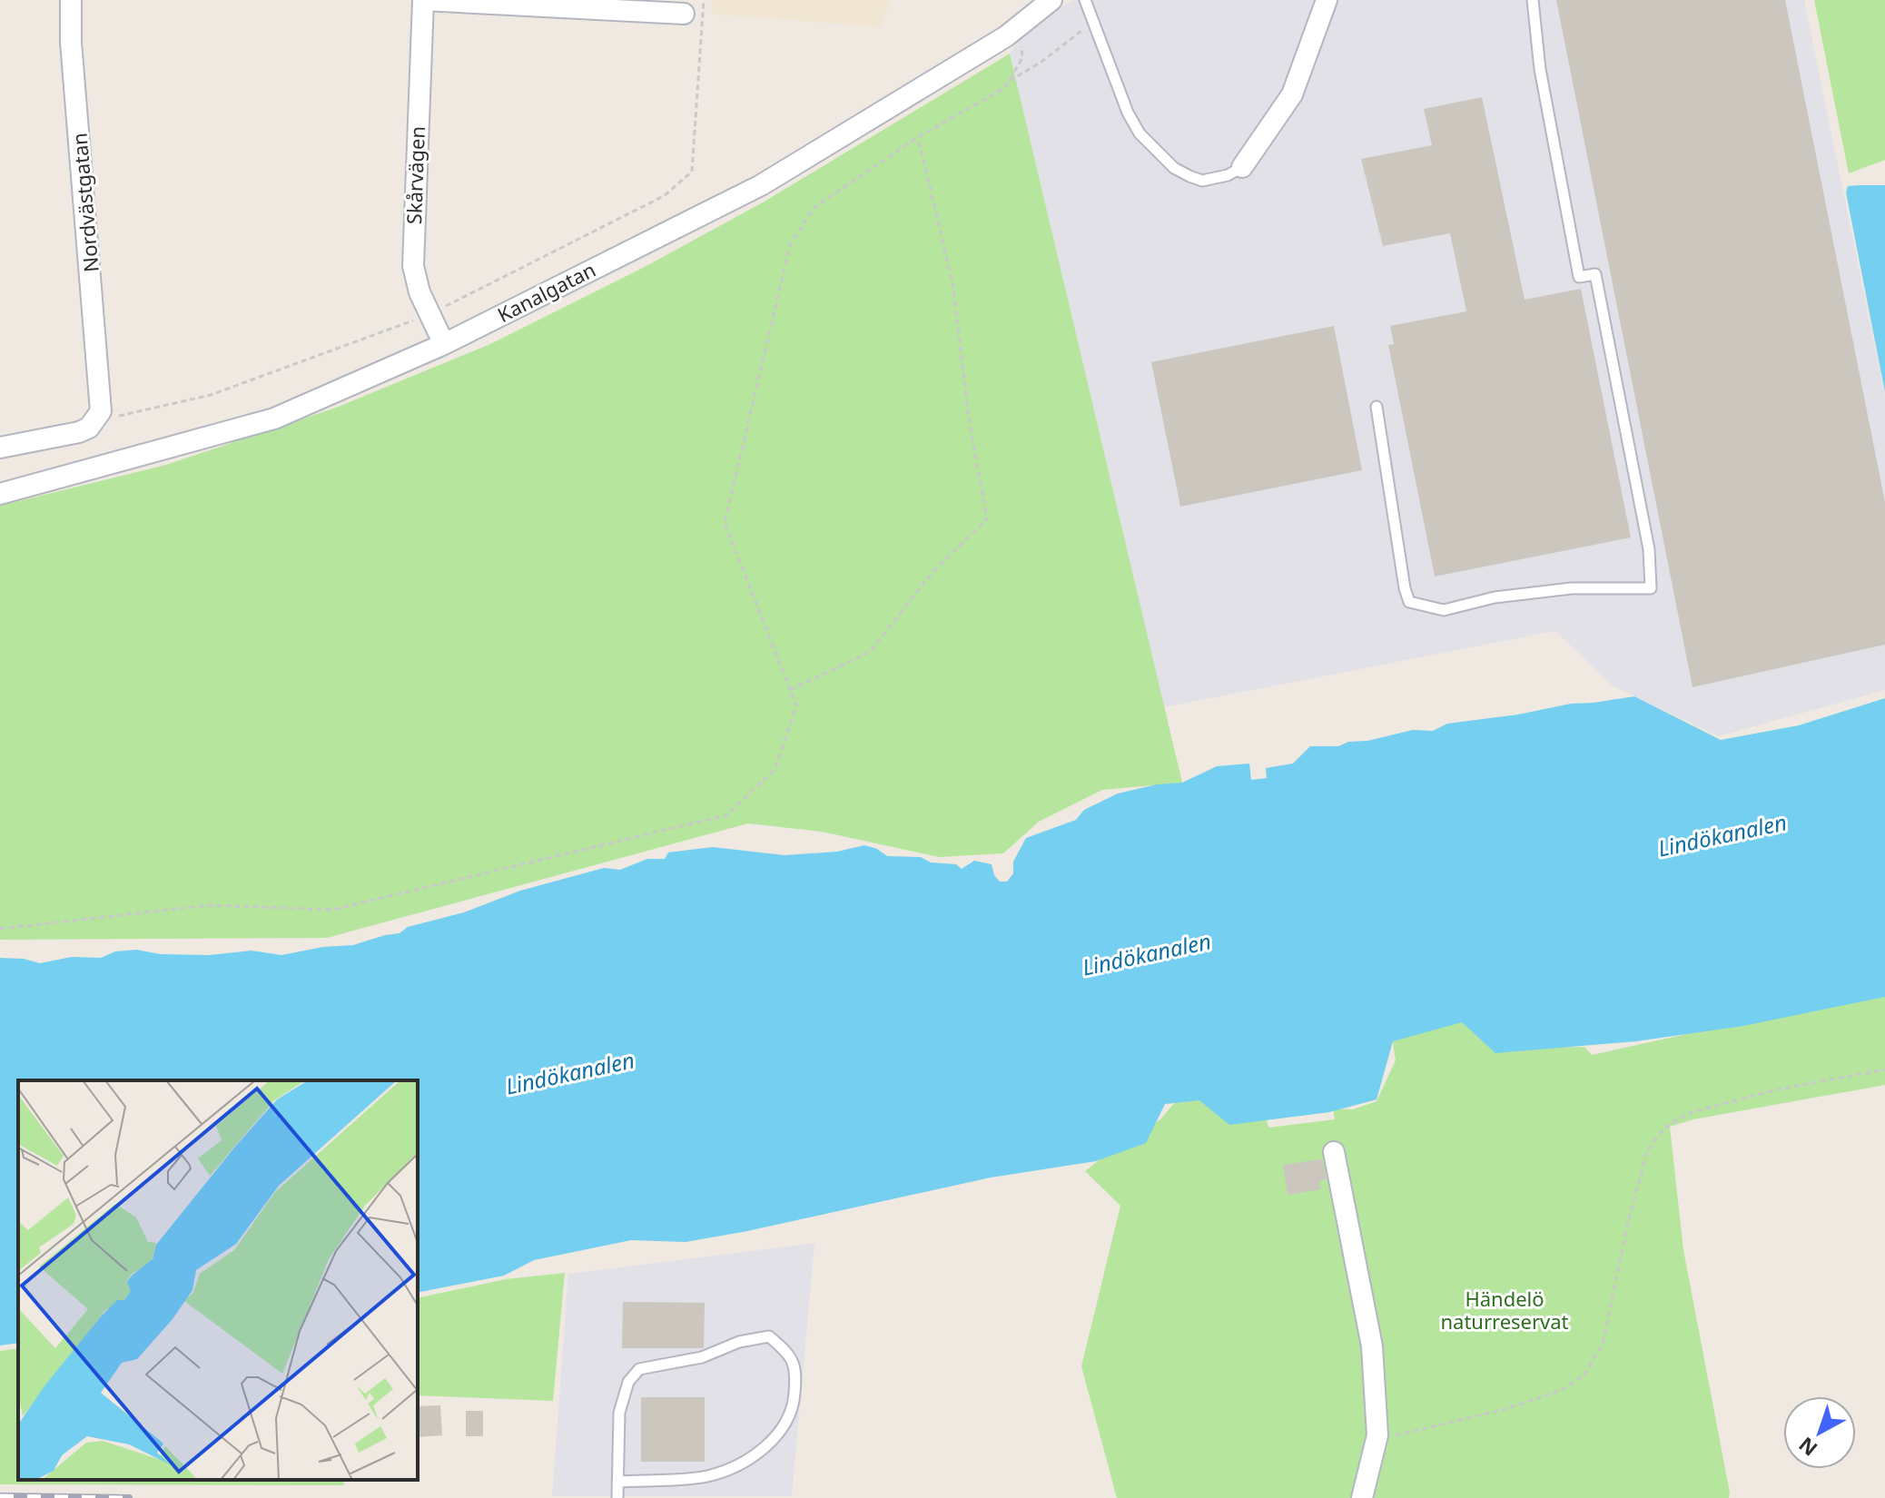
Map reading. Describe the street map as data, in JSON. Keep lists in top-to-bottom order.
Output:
{
  "streets": {
    "street": ["Skårvägen", "Nordvästgatan", "Kanalgatan"]
  },
  "crossings": [
    ["Skårvägen", "Kanalgatan"]
  ],
  "water": ["Lindökanalen"],
  "parks": ["Händelö naturreservat"],
  "north": "bottom left"
}
